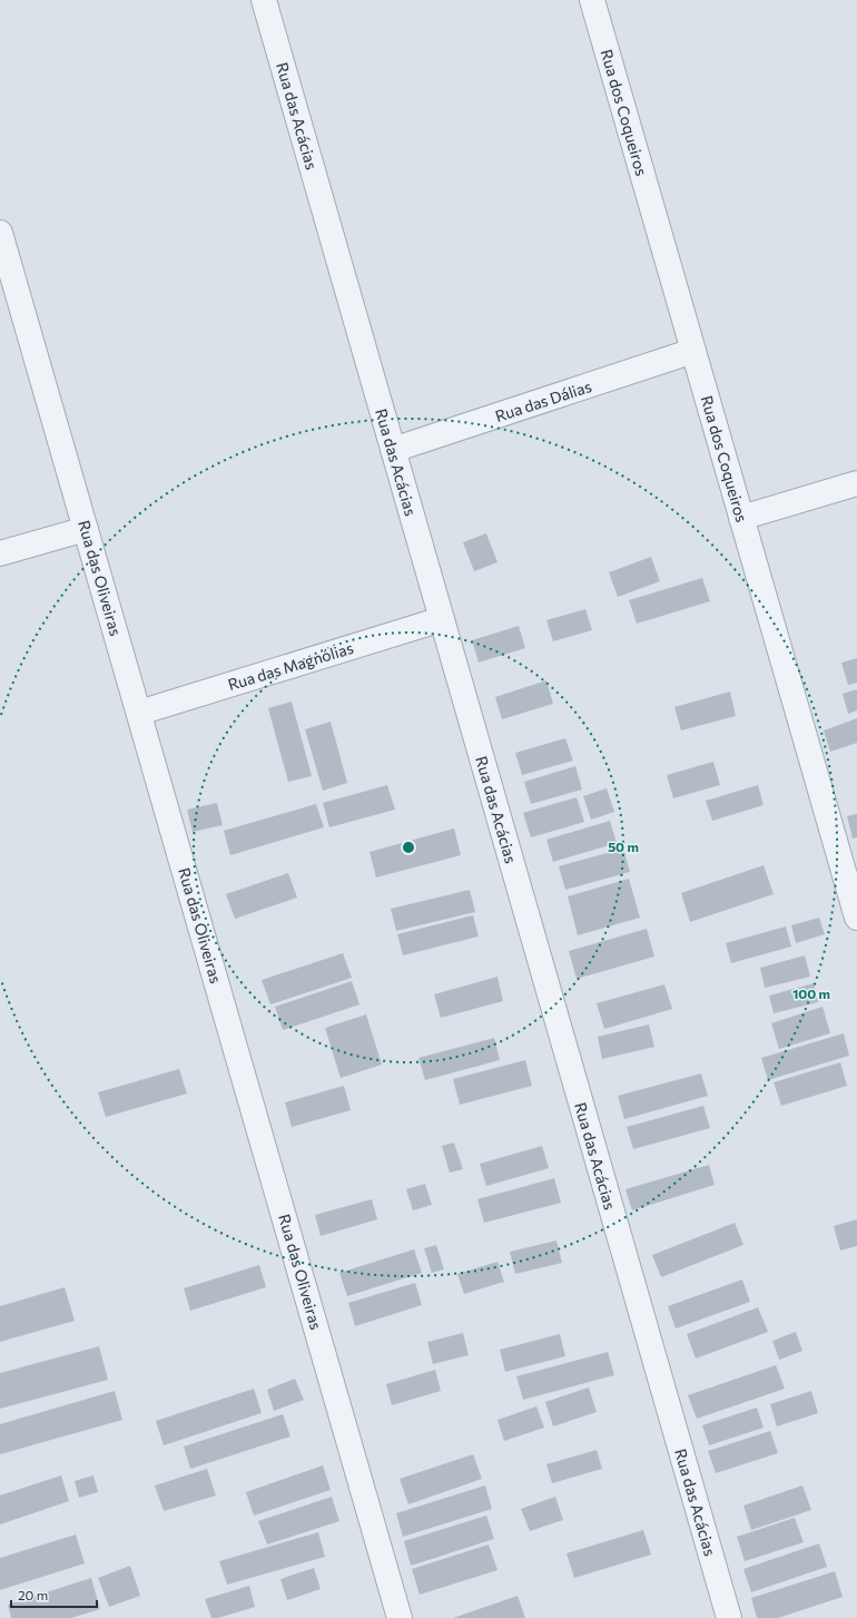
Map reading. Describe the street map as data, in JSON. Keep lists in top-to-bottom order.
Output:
{
  "streets": {
    "street": [
      "Rua dos Coqueiros",
      "Rua das Acácias",
      "Rua das Dálias",
      "Rua das Oliveiras",
      "Rua das Magnólias"
    ]
  },
  "crossings": [
    ["Rua dos Coqueiros", "Rua das Dálias"],
    ["Rua das Acácias", "Rua das Dálias"],
    ["Rua das Acácias", "Rua das Magnólias"],
    ["Rua das Oliveiras", "Rua das Magnólias"]
  ],
  "scale_bar": "20 m",
  "rings": ["50 m", "100 m"]
}
